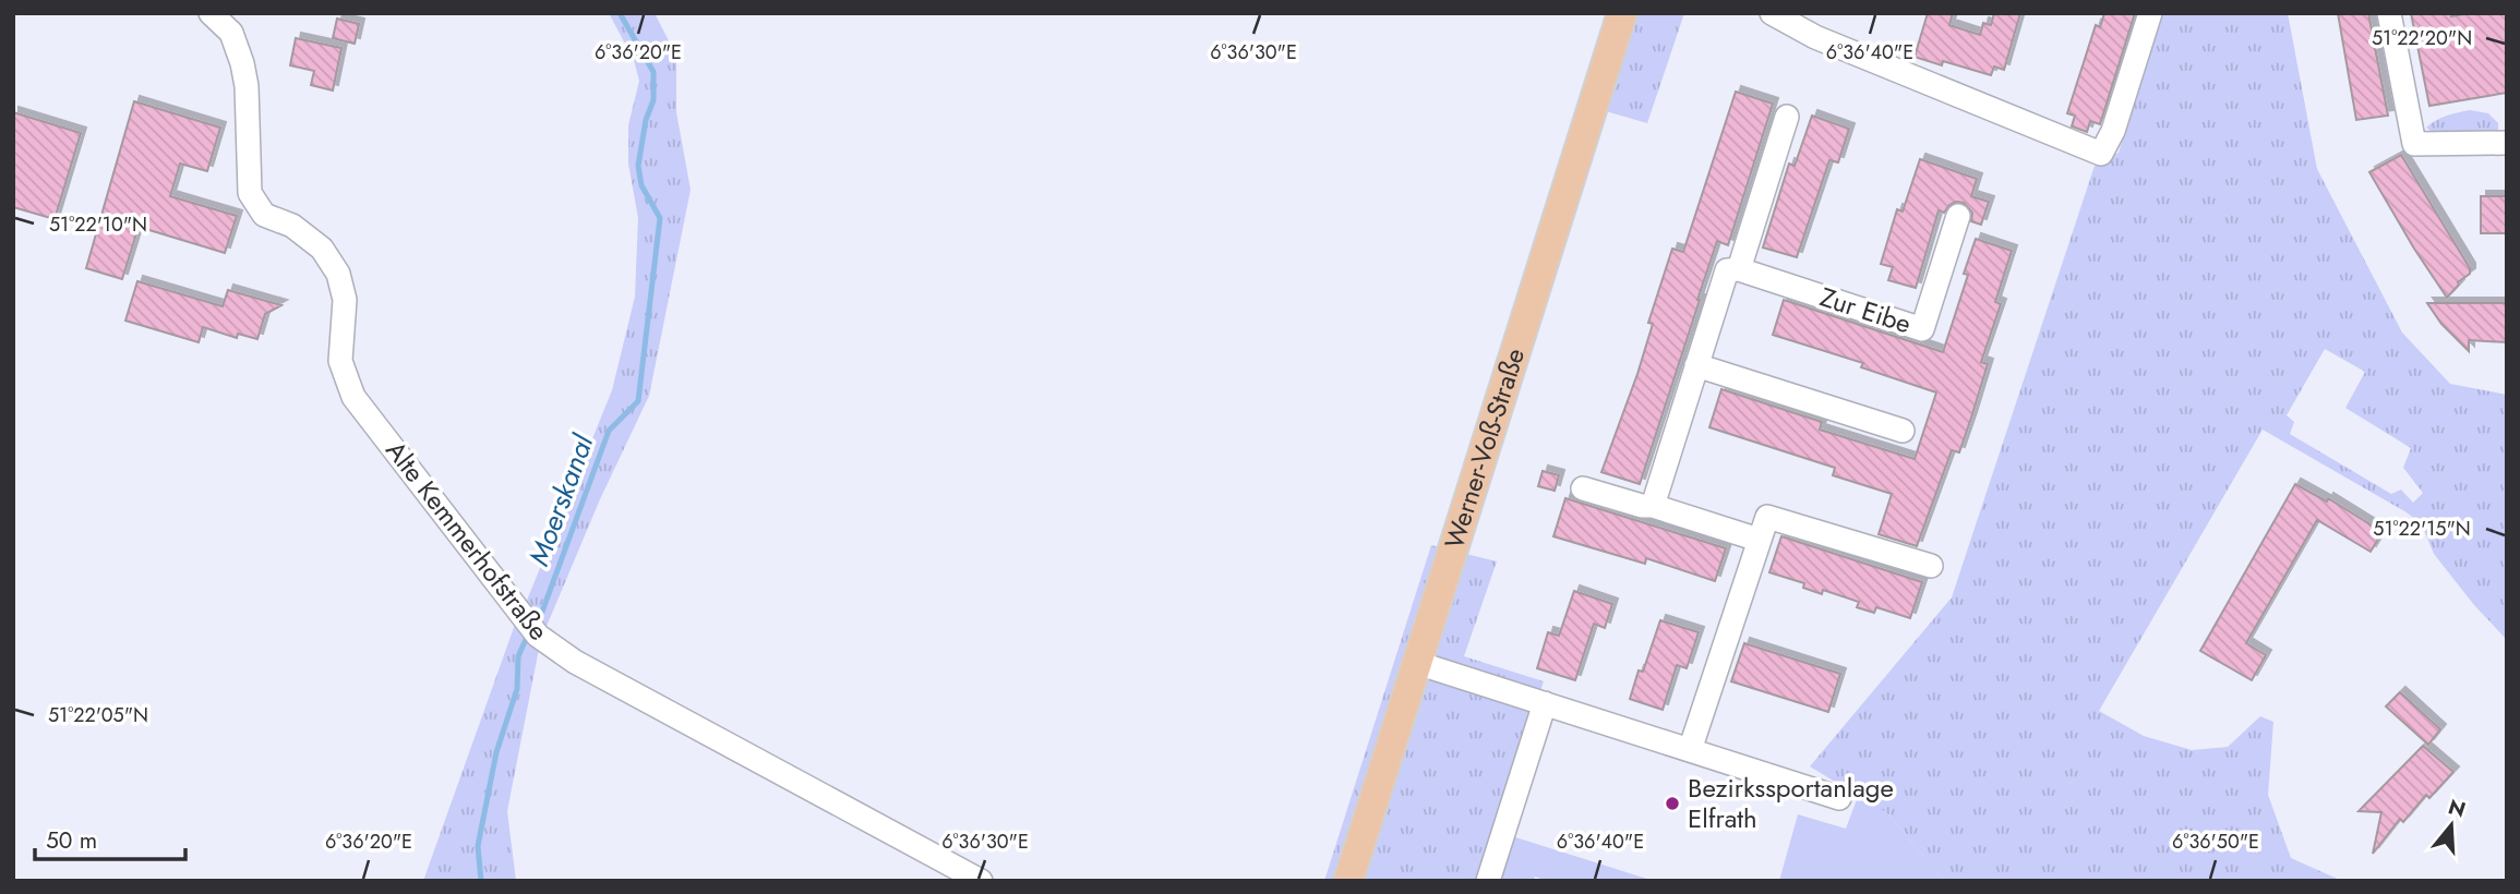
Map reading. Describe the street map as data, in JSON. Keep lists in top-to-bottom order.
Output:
{
  "streets": {
    "main road": ["Werner-Voß-Straße"],
    "street": ["Zur Eibe", "Alte Kemmerhofstraße"]
  },
  "water": ["Moerskanal"],
  "places": ["Bezirkssportanlage Elfrath"],
  "scale_bar": "50 m",
  "north": "top",
  "coordinates": [
    "51°22'20\"N",
    "6°36'20\"E",
    "6°36'30\"E",
    "6°36'40\"E",
    "51°22'10\"N",
    "51°22'15\"N",
    "51°22'05\"N",
    "6°36'50\"E"
  ]
}
